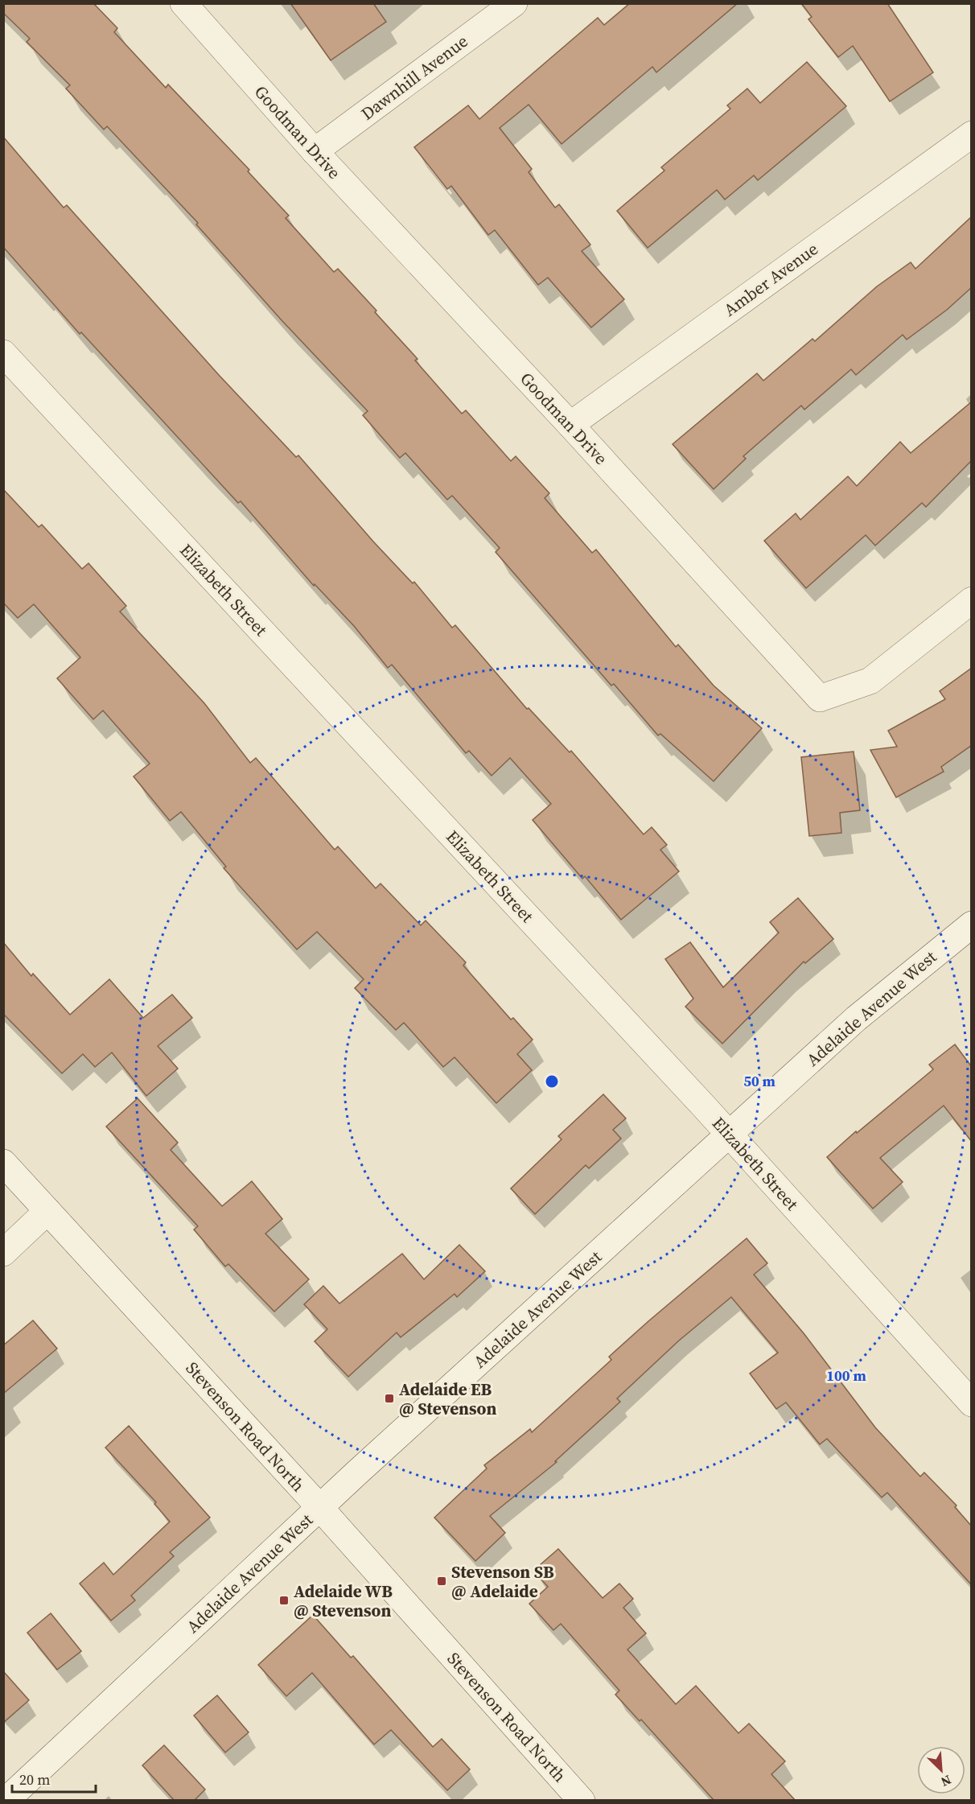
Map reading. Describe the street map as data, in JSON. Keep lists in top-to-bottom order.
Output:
{
  "streets": {
    "street": [
      "Dawnhill Avenue",
      "Goodman Drive",
      "Amber Avenue",
      "Elizabeth Street",
      "Adelaide Avenue West",
      "Stevenson Road North"
    ]
  },
  "crossings": [
    ["Dawnhill Avenue", "Goodman Drive"],
    ["Goodman Drive", "Amber Avenue"],
    ["Elizabeth Street", "Adelaide Avenue West"],
    ["Adelaide Avenue West", "Stevenson Road North"]
  ],
  "places": {
    "transit": ["Adelaide EB @ Stevenson", "Stevenson SB @ Adelaide", "Adelaide WB @ Stevenson"]
  },
  "scale_bar": "20 m",
  "north": "bottom right",
  "rings": ["50 m", "100 m"]
}
